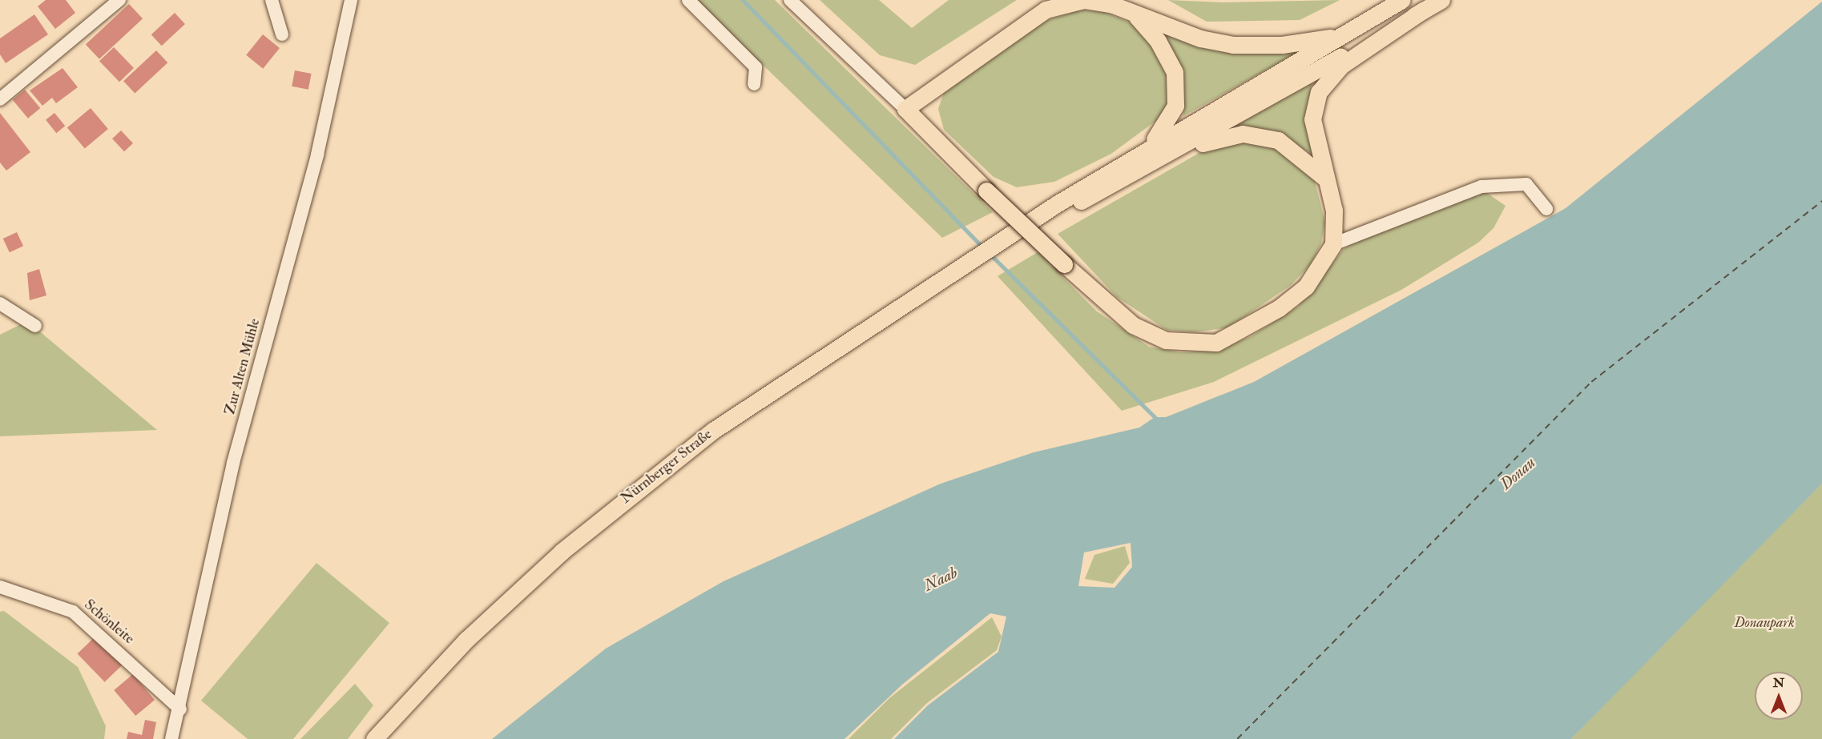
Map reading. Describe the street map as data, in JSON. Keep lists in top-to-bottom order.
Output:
{
  "streets": {
    "main road": ["Nürnberger Straße"],
    "street": ["Zur Alten Mühle", "Schönleite"]
  },
  "crossings": [
    ["Zur Alten Mühle", "Schönleite"]
  ],
  "water": ["Donau", "Naab"],
  "parks": ["Donaupark"],
  "north": "top"
}
